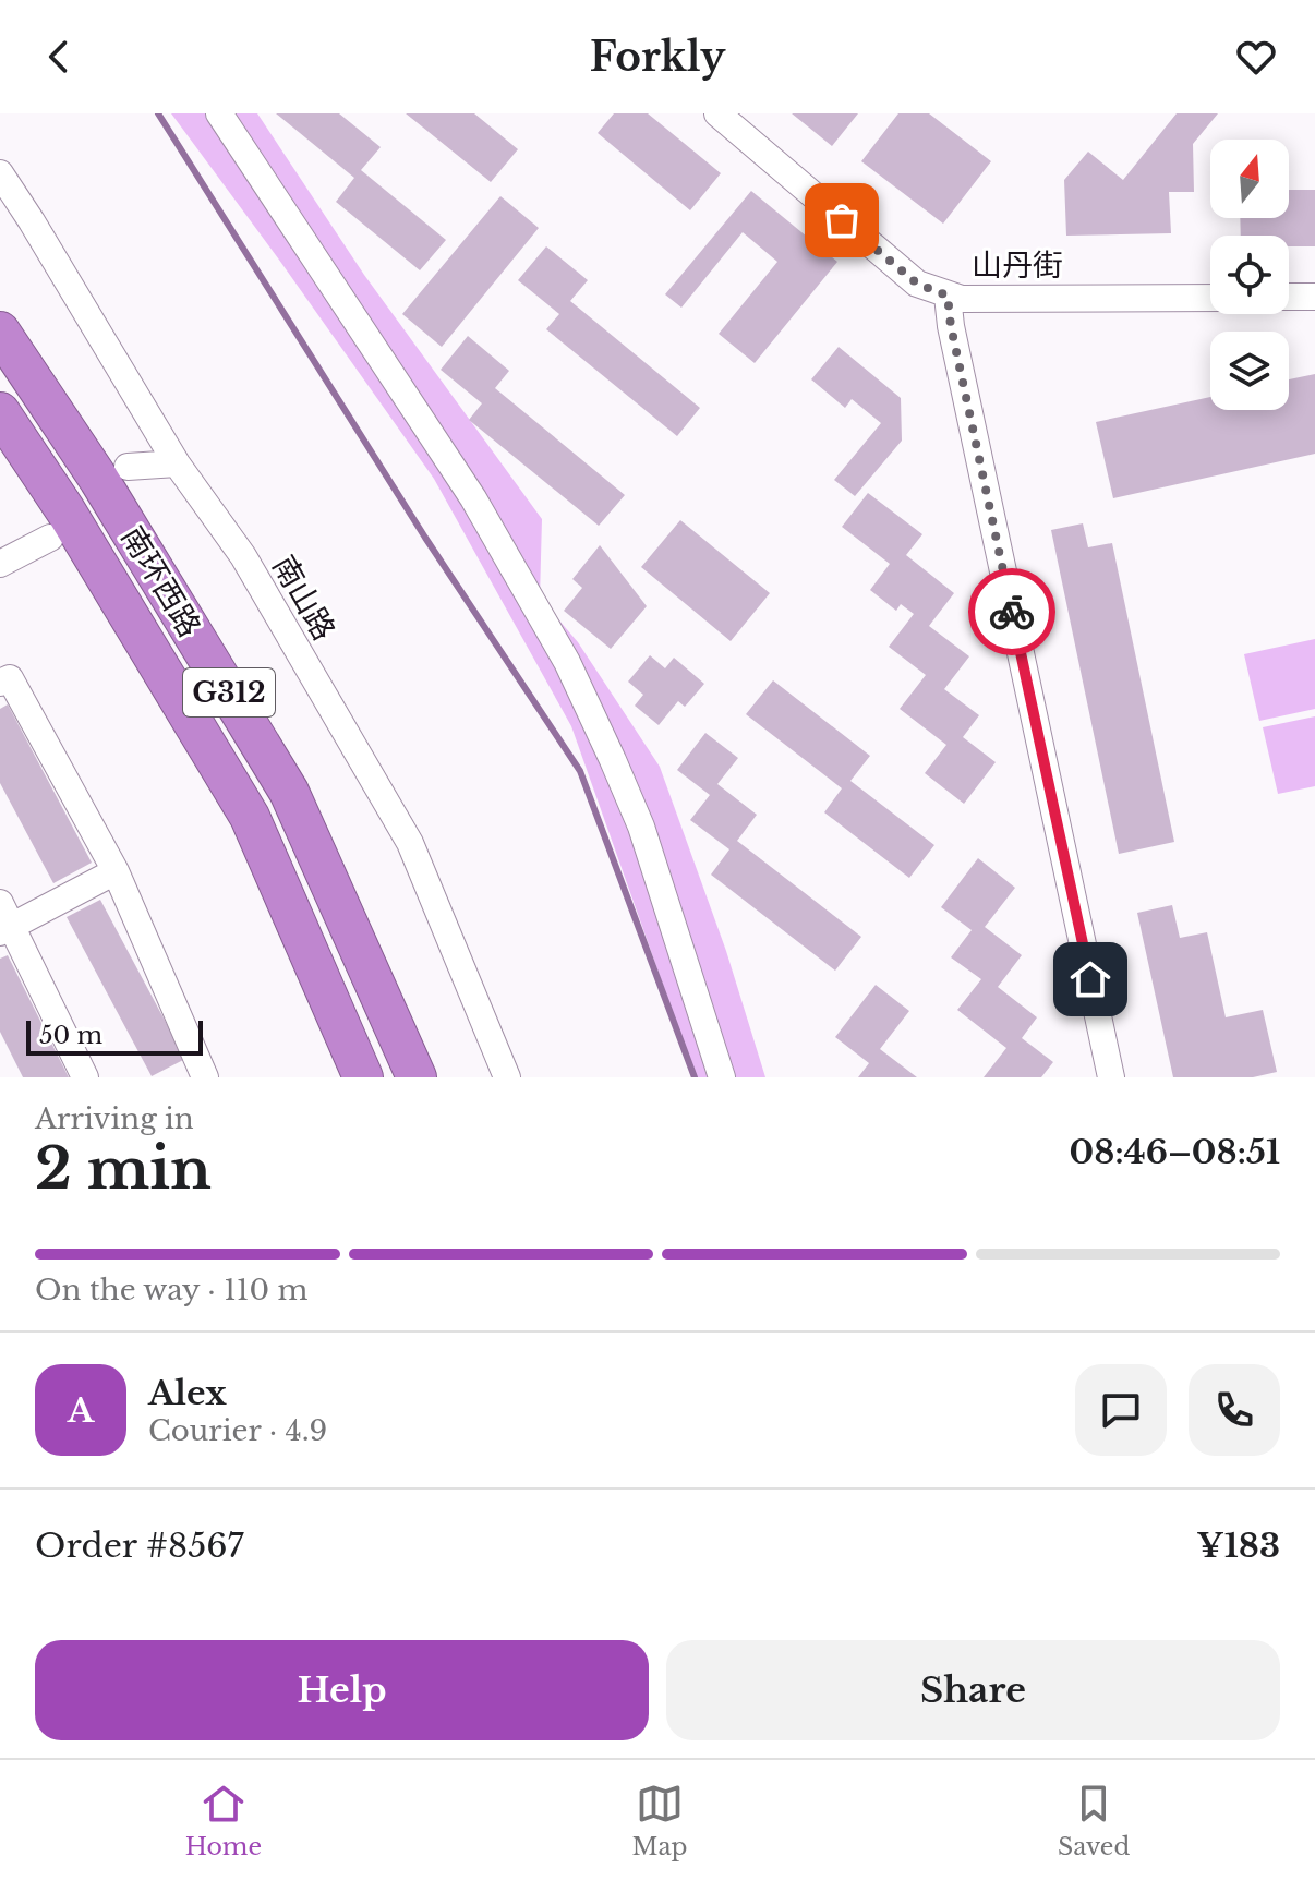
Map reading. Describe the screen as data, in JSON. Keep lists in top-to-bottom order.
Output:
{
  "streets": {
    "highway": ["南环西路", "G312"],
    "street": ["山丹街", "南山路"]
  },
  "scale_bar": "50 m",
  "north": "top",
  "page": {
    "header": "Forkly",
    "scale": "50 m",
    "heading": ["2 min", "Arriving in", "08:46–08:51"],
    "panel": [
      "Alex",
      "Courier · 4.9",
      "Order #8567",
      "¥183"
    ],
    "bar": "On the way · 110 m",
    "round": "A",
    "buttons": ["Help", "Share"],
    "tabs": ["Home", "Map", "Saved"]
  }
}
